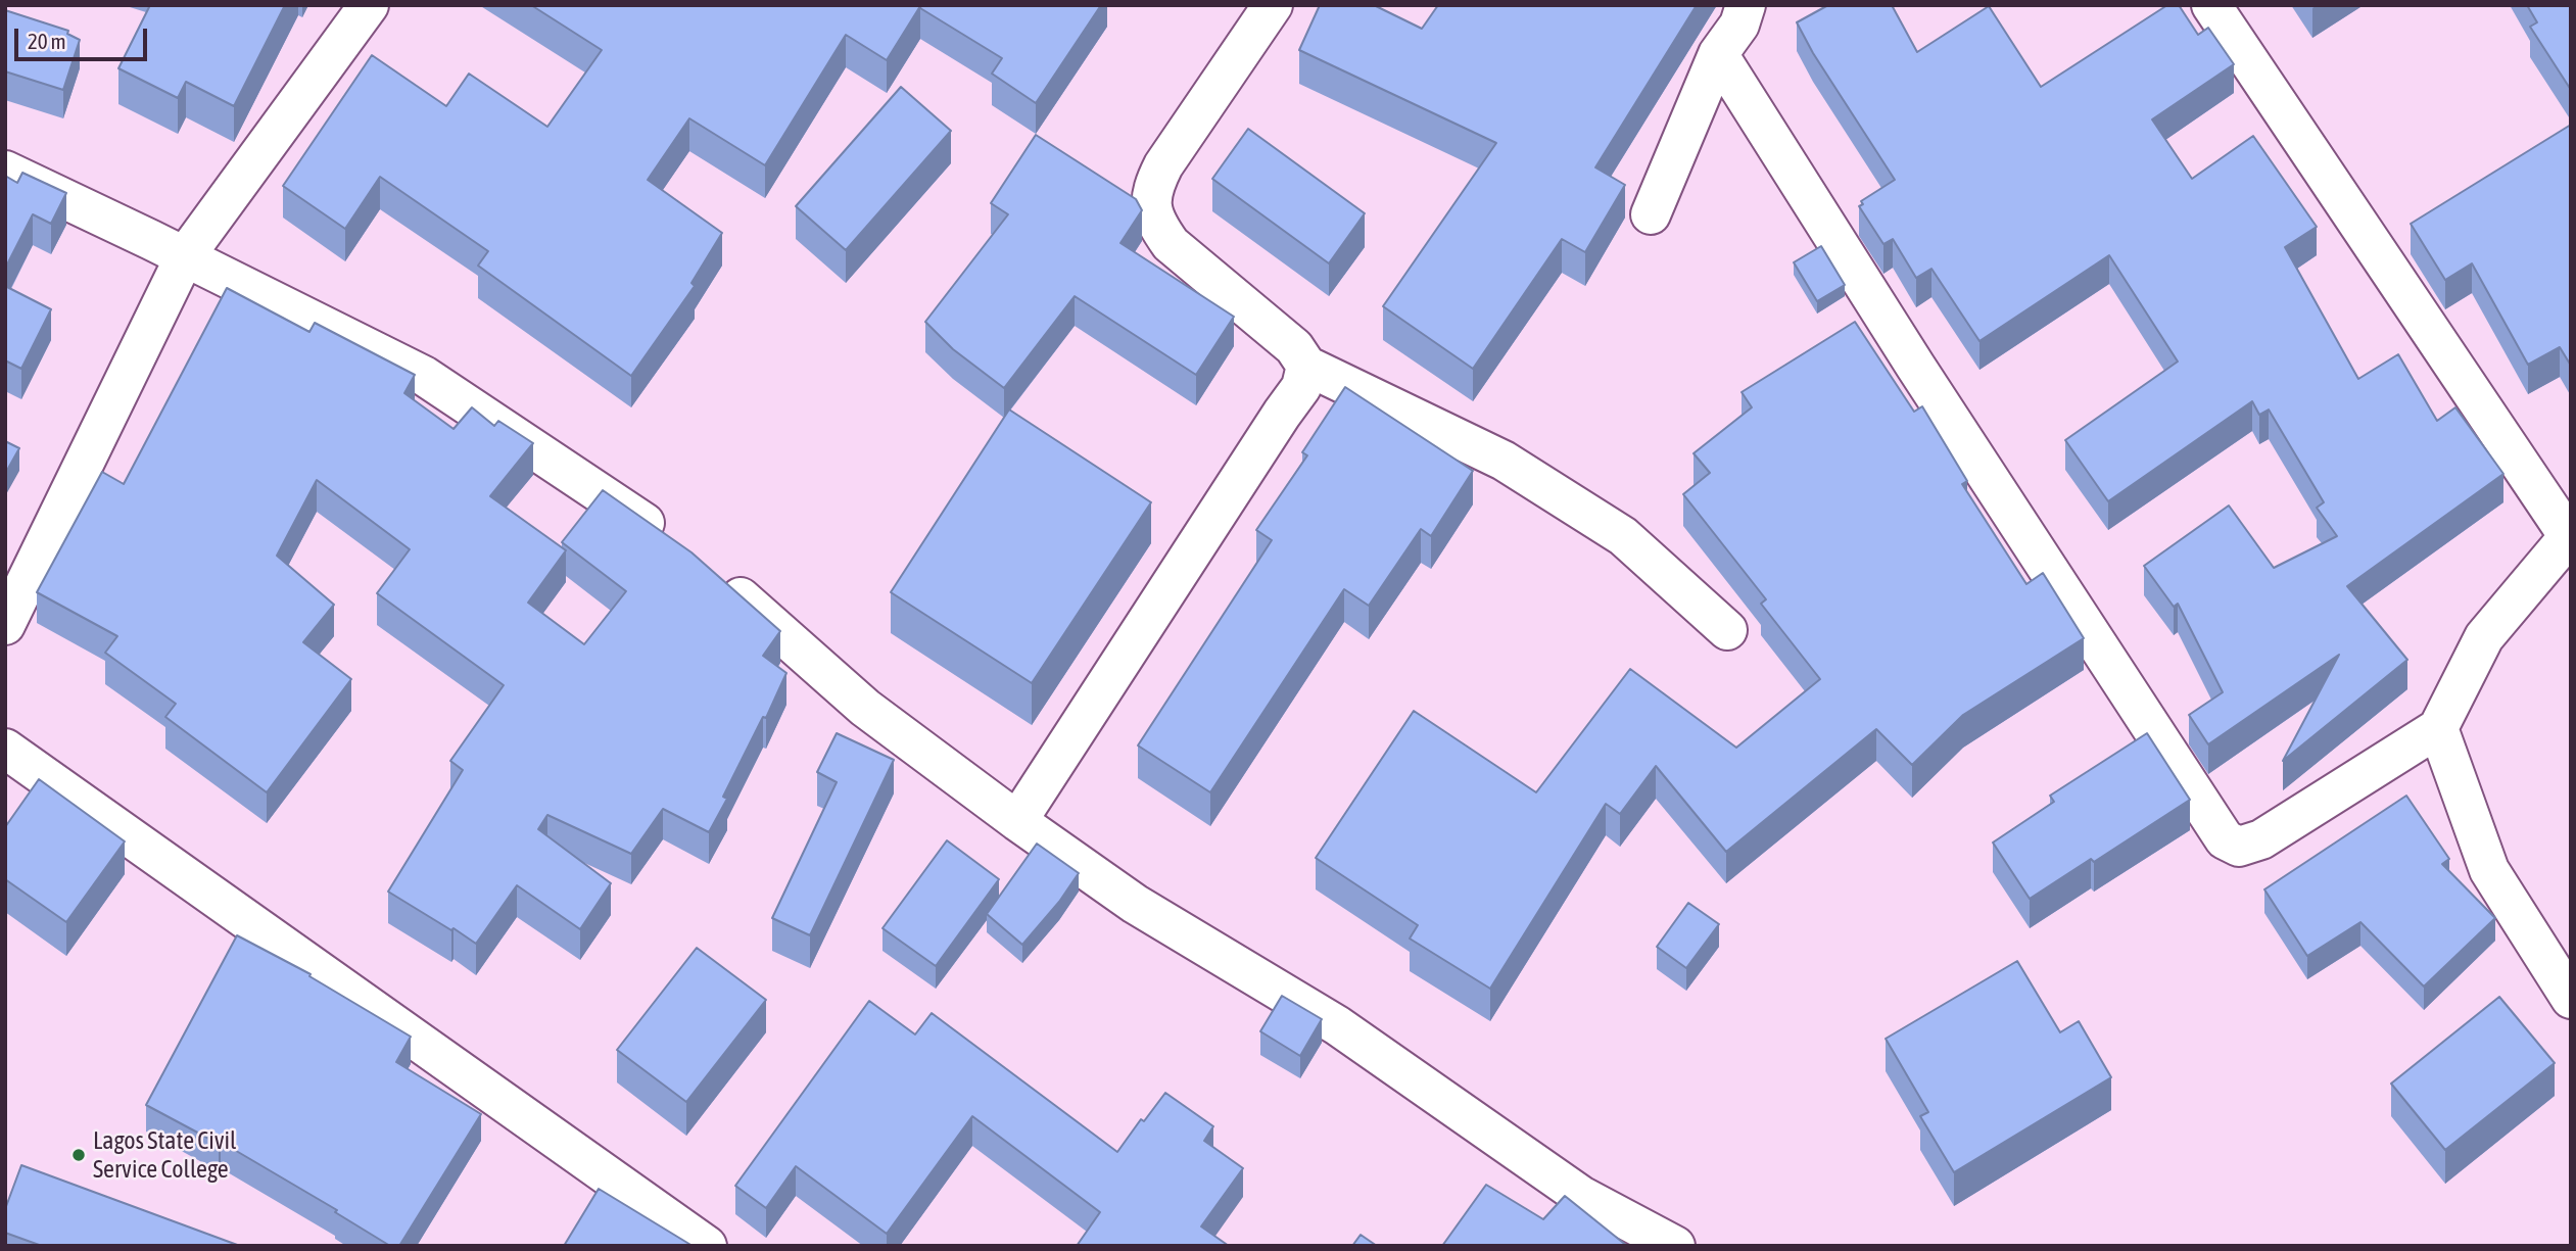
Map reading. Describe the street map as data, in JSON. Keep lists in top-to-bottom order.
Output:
{
  "places": ["Lagos State Civil Service College"],
  "scale_bar": "20 m"
}
